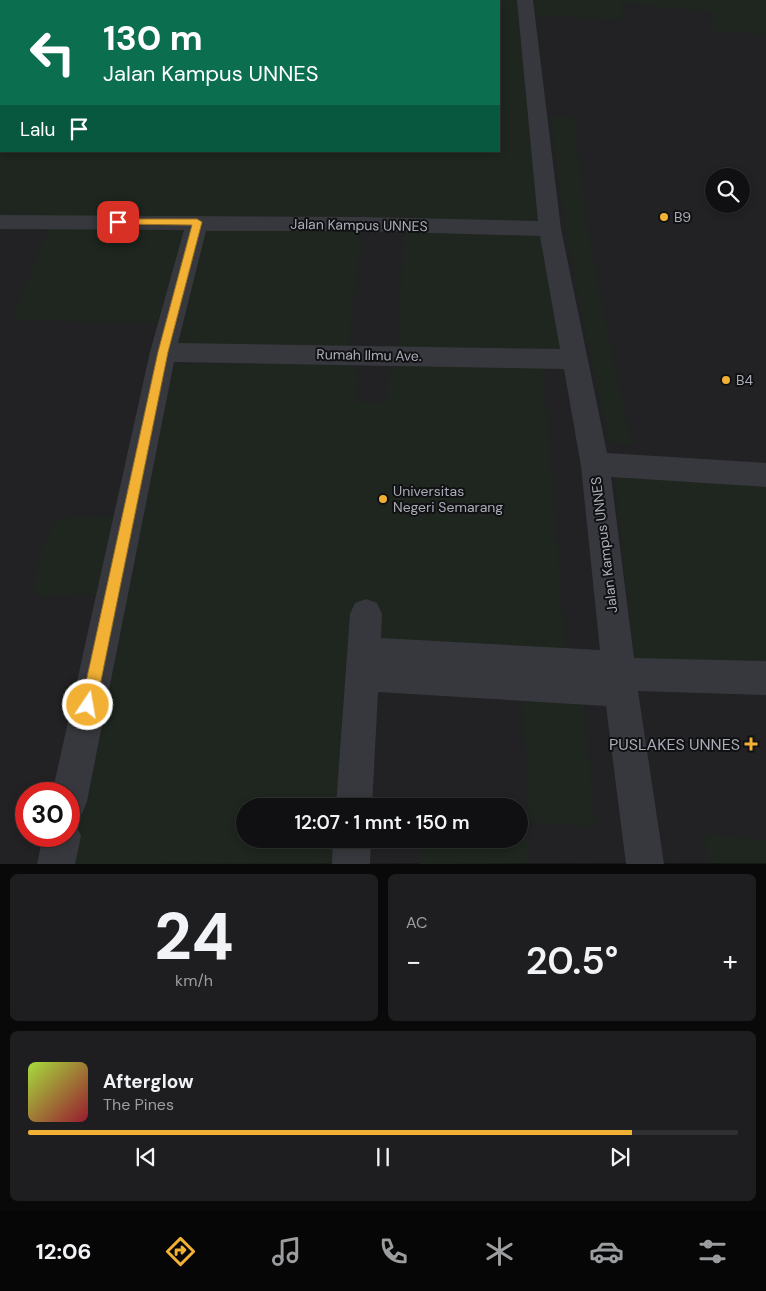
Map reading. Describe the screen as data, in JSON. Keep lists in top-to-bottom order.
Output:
{
  "streets": {
    "street": ["Jalan Kampus UNNES", "Rumah Ilmu Ave."]
  },
  "crossings": [
    ["Jalan Kampus UNNES", "Rumah Ilmu Ave."]
  ],
  "places": {
    "other": ["B9", "B4", "Universitas Negeri Semarang"],
    "health": ["PUSLAKES UNNES"]
  },
  "page": {
    "turn": ["130 m", "Jalan Kampus UNNES"],
    "then": "Lalu",
    "limit": "30",
    "trip": "12:07 · 1 mnt · 150 m",
    "tile": [
      ["24", "km/h"],
      "AC"
    ],
    "heat": ["−", "20.5°", "+"],
    "song": ["Afterglow", "The Pines"],
    "tabs": "12:06"
  }
}
